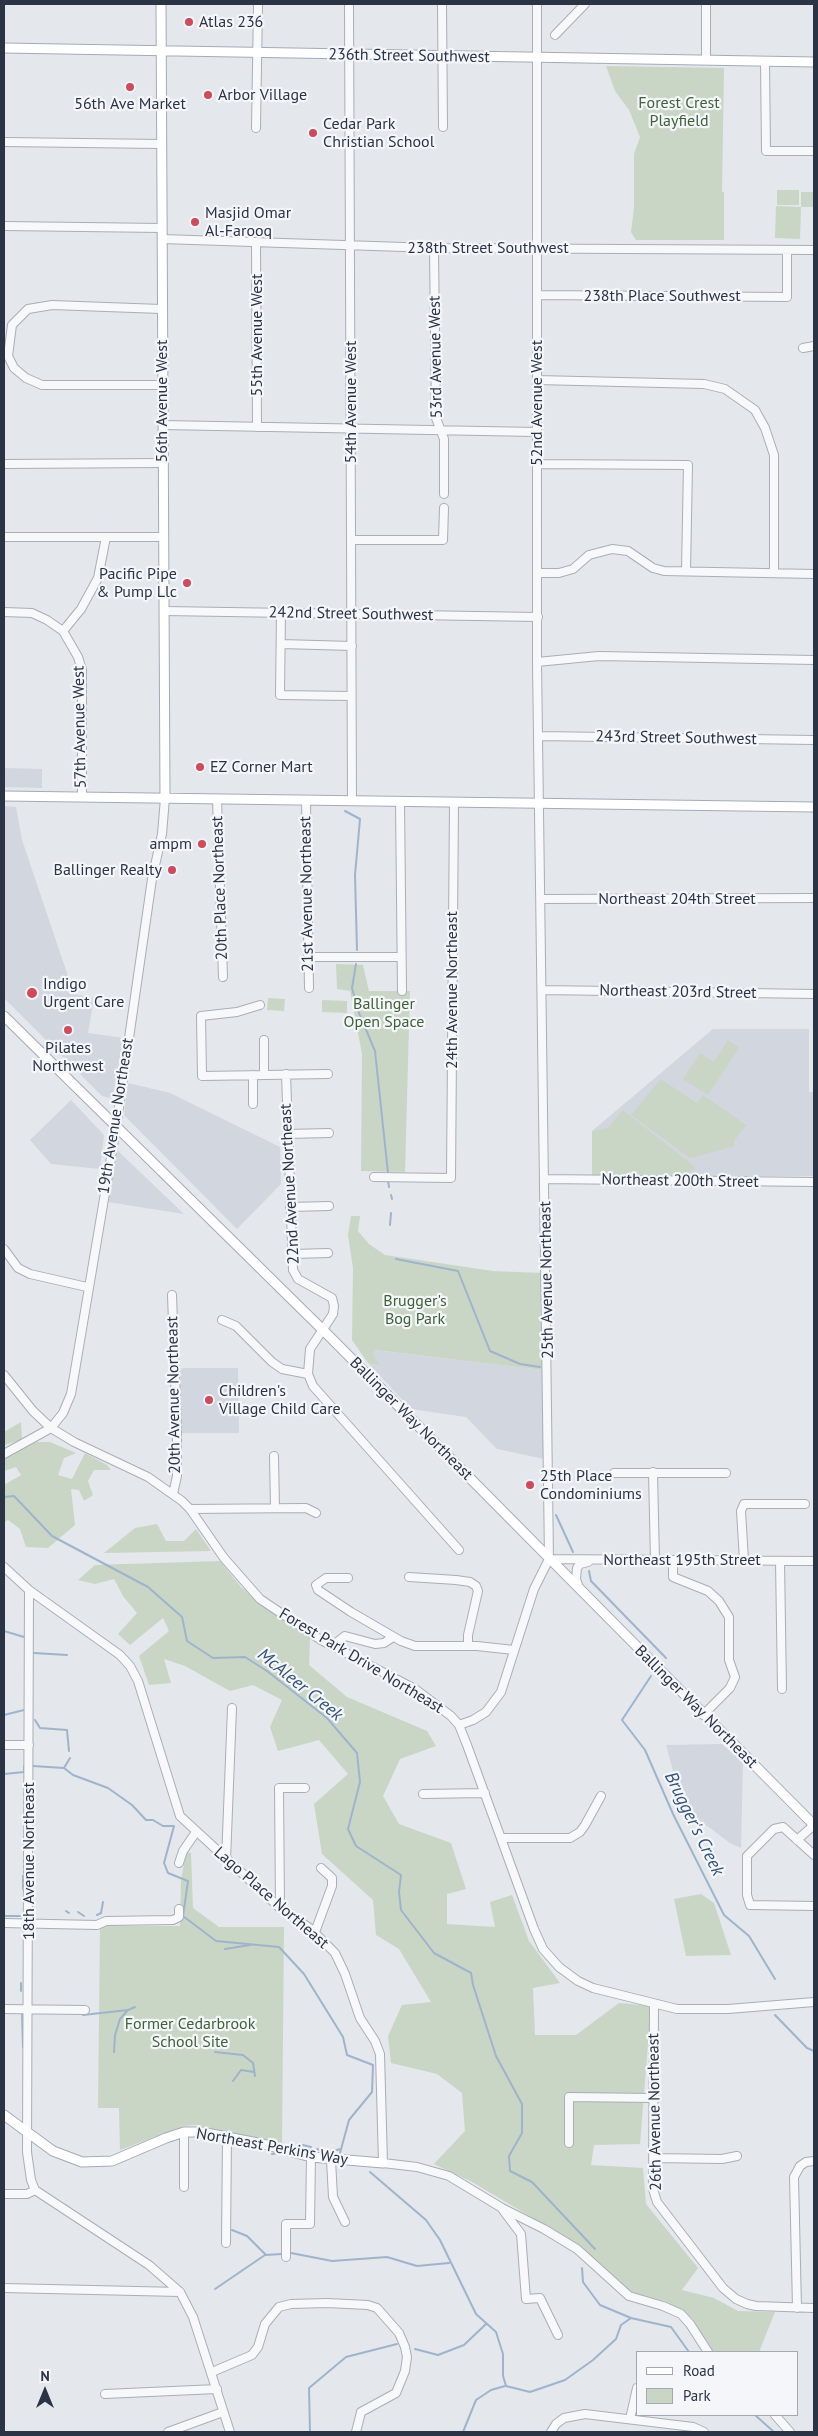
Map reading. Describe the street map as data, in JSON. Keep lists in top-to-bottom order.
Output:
{
  "streets": {
    "main road": [
      "236th Street Southwest",
      "56th Avenue West",
      "Ballinger Way Northeast",
      "Northeast Perkins Way"
    ],
    "street": [
      "238th Street Southwest",
      "238th Place Southwest",
      "55th Avenue West",
      "53rd Avenue West",
      "54th Avenue West",
      "52nd Avenue West",
      "242nd Street Southwest",
      "57th Avenue West",
      "243rd Street Southwest",
      "20th Place Northeast",
      "21st Avenue Northeast",
      "Northeast 204th Street",
      "24th Avenue Northeast",
      "Northeast 203rd Street",
      "19th Avenue Northeast",
      "Northeast 200th Street",
      "22nd Avenue Northeast",
      "25th Avenue Northeast",
      "20th Avenue Northeast",
      "Northeast 195th Street",
      "Forest Park Drive Northeast",
      "18th Avenue Northeast",
      "Lago Place Northeast",
      "26th Avenue Northeast"
    ]
  },
  "crossings": [
    ["236th Street Southwest", "56th Avenue West"],
    ["236th Street Southwest", "54th Avenue West"],
    ["236th Street Southwest", "52nd Avenue West"],
    ["238th Street Southwest", "238th Place Southwest"],
    ["238th Street Southwest", "55th Avenue West"],
    ["238th Street Southwest", "53rd Avenue West"],
    ["238th Street Southwest", "56th Avenue West"],
    ["238th Street Southwest", "54th Avenue West"],
    ["238th Street Southwest", "52nd Avenue West"],
    ["238th Place Southwest", "52nd Avenue West"],
    ["56th Avenue West", "242nd Street Southwest"],
    ["56th Avenue West", "19th Avenue Northeast"],
    ["54th Avenue West", "242nd Street Southwest"],
    ["52nd Avenue West", "242nd Street Southwest"],
    ["52nd Avenue West", "243rd Street Southwest"],
    ["52nd Avenue West", "25th Avenue Northeast"],
    ["Northeast 204th Street", "25th Avenue Northeast"],
    ["Northeast 203rd Street", "25th Avenue Northeast"],
    ["19th Avenue Northeast", "Ballinger Way Northeast"],
    ["19th Avenue Northeast", "Forest Park Drive Northeast"],
    ["Northeast 200th Street", "25th Avenue Northeast"],
    ["22nd Avenue Northeast", "Ballinger Way Northeast"],
    ["25th Avenue Northeast", "Ballinger Way Northeast"],
    ["25th Avenue Northeast", "Northeast 195th Street"],
    ["25th Avenue Northeast", "Forest Park Drive Northeast"],
    ["20th Avenue Northeast", "Forest Park Drive Northeast"],
    ["Ballinger Way Northeast", "Northeast 195th Street"],
    ["Forest Park Drive Northeast", "26th Avenue Northeast"],
    ["18th Avenue Northeast", "Lago Place Northeast"],
    ["18th Avenue Northeast", "Northeast Perkins Way"],
    ["Lago Place Northeast", "Northeast Perkins Way"]
  ],
  "water": ["McAleer Creek", "Brugger's Creek"],
  "parks": [
    "Forest Crest Playfield",
    "Ballinger Open Space",
    "Brugger's Bog Park",
    "Former Cedarbrook School Site"
  ],
  "places": [
    "Atlas 236",
    "56th Ave Market",
    "Arbor Village",
    "Cedar Park Christian School",
    "Masjid Omar Al-Farooq",
    "Pacific Pipe & Pump Llc",
    "EZ Corner Mart",
    "ampm",
    "Ballinger Realty",
    "Indigo Urgent Care",
    "Pilates Northwest",
    "Children's Village Child Care",
    "25th Place Condominiums"
  ],
  "legend": ["Road", "Park"],
  "north": "top"
}
